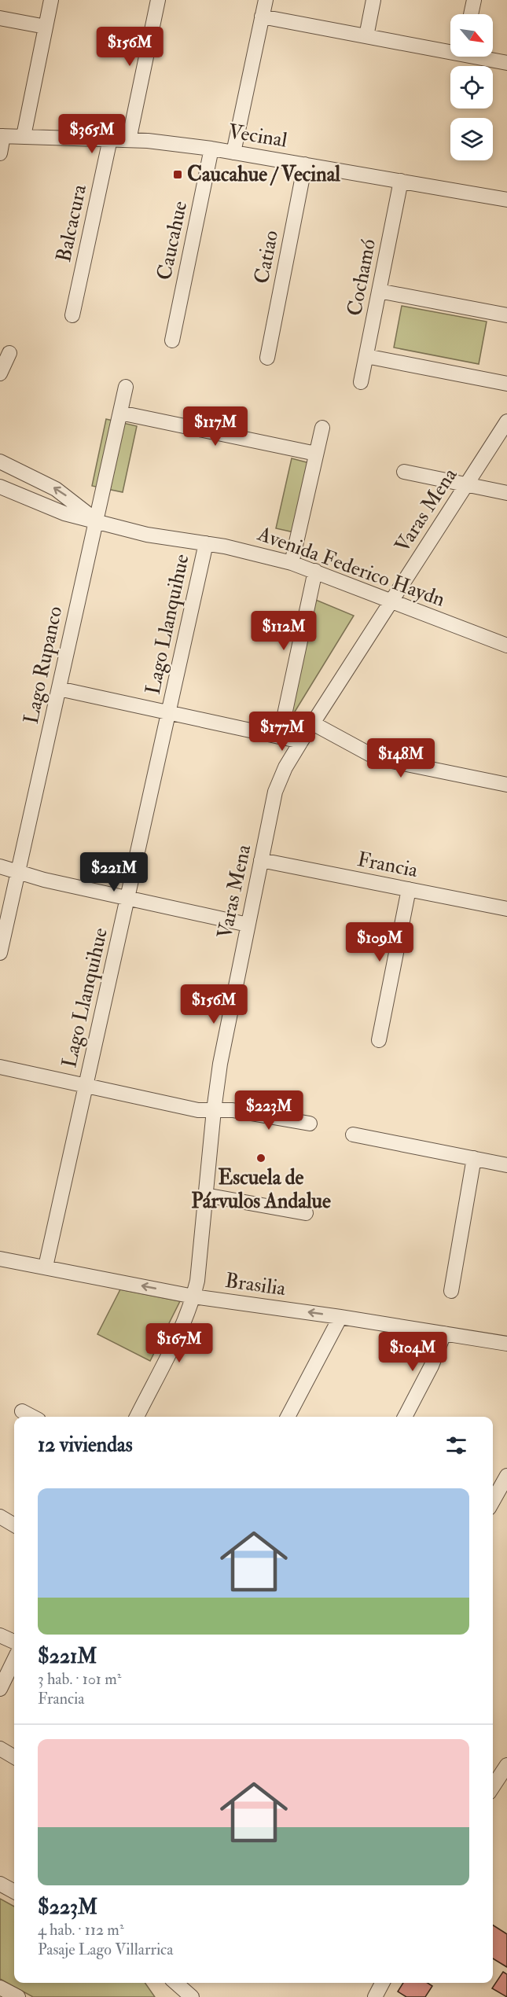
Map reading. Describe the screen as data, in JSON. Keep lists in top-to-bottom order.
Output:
{
  "streets": {
    "street": [
      "Vecinal",
      "Balcacura",
      "Caucahue",
      "Catiao",
      "Cochamó",
      "Varas Mena",
      "Avenida Federico Haydn",
      "Lago Llanquihue",
      "Lago Rupanco",
      "Francia",
      "Brasilia"
    ]
  },
  "crossings": [
    ["Vecinal", "Balcacura"],
    ["Vecinal", "Caucahue"],
    ["Vecinal", "Catiao"],
    ["Vecinal", "Cochamó"],
    ["Varas Mena", "Avenida Federico Haydn"],
    ["Varas Mena", "Francia"],
    ["Varas Mena", "Brasilia"],
    ["Avenida Federico Haydn", "Lago Llanquihue"],
    ["Avenida Federico Haydn", "Lago Rupanco"],
    ["Lago Llanquihue", "Brasilia"]
  ],
  "places": {
    "transit": ["Caucahue / Vecinal"],
    "other": ["Escuela de Párvulos Andalue"]
  },
  "north": "bottom right",
  "page": {
    "price": [
      "$156M",
      "$365M",
      "$117M",
      "$112M",
      "$177M",
      "$148M",
      "$221M",
      "$109M",
      "$156M",
      "$223M",
      "$167M",
      "$104M"
    ],
    "heading": "12 viviendas",
    "list": [
      {
        "name": "$221M",
        "note": "3 hab. · 101 m² · Francia"
      },
      {
        "name": "$223M",
        "note": "4 hab. · 112 m² · Pasaje Lago Villarrica"
      }
    ]
  }
}
